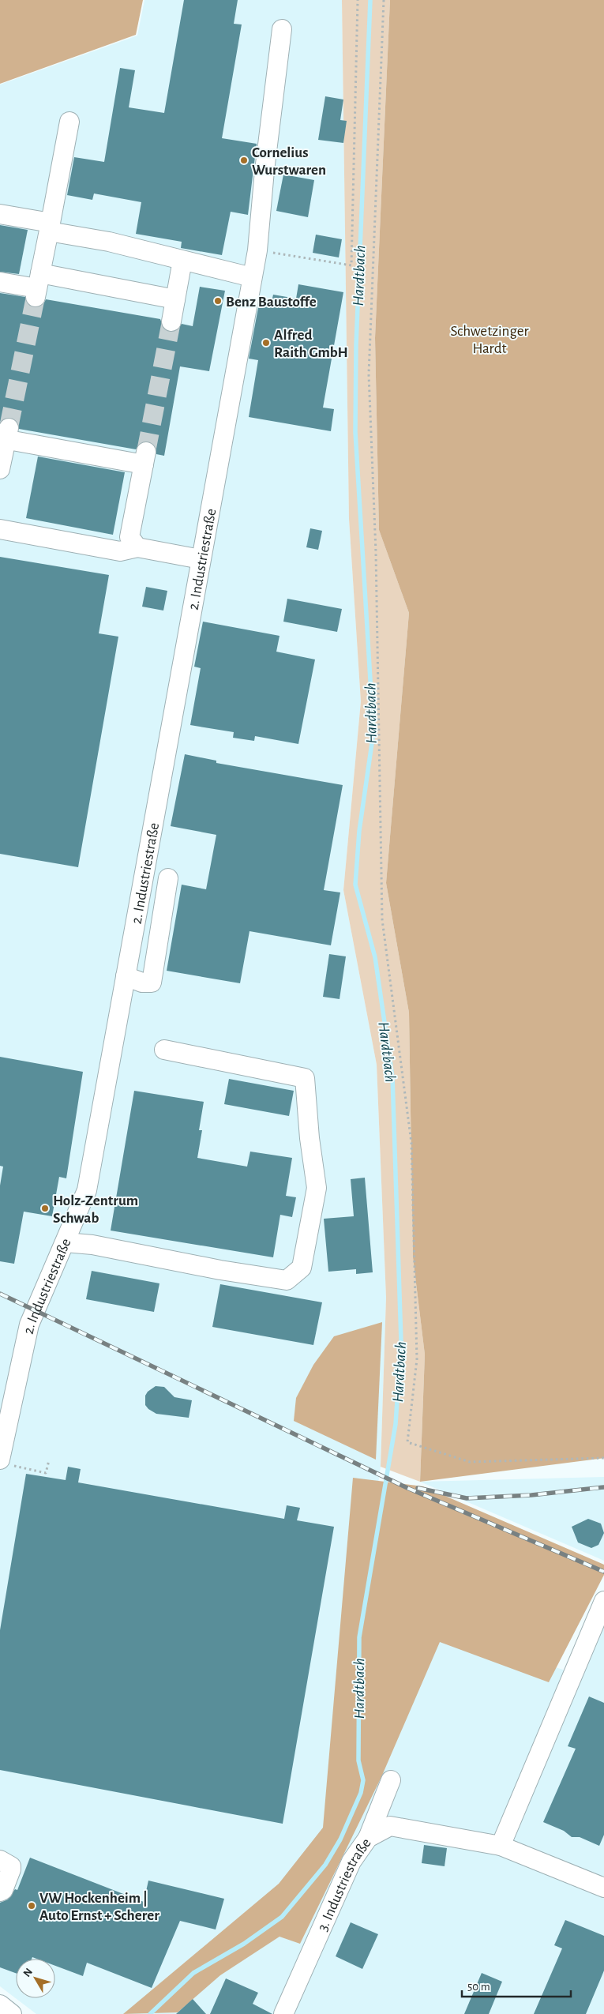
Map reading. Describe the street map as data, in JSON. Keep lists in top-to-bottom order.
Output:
{
  "streets": {
    "street": ["2. Industriestraße", "3. Industriestraße"]
  },
  "water": ["Hardtbach"],
  "parks": ["Schwetzinger Hardt"],
  "places": [
    "Cornelius Wurstwaren",
    "Benz Baustoffe",
    "Alfred Raith GmbH",
    "Holz-Zentrum Schwab",
    "VW Hockenheim | Auto Ernst + Scherer"
  ],
  "scale_bar": "50 m",
  "north": "top left"
}
